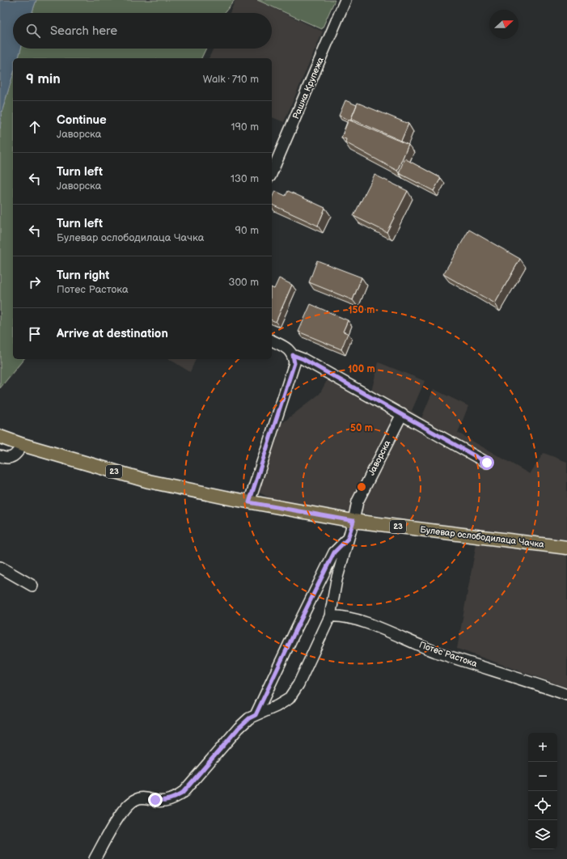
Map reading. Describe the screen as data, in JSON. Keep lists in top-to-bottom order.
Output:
{
  "streets": {
    "main road": ["23", "Булевар ослободилаца Чачка"],
    "street": ["Рашка Крупежа", "Јаворска", "Потес Растока"]
  },
  "crossings": [
    ["Јаворска", "Булевар ослободилаца Чачка"]
  ],
  "north": "right",
  "page": {
    "search": "Search here",
    "heading": ["9 min", "Walk · 710 m"],
    "list": [
      ["Continue", "Јаворска", "190 m"],
      ["Turn left", "Јаворска", "130 m"],
      ["Turn left", "Булевар ослободилаца Чачка", "90 m"],
      ["Turn right", "Потес Растока", "300 m"],
      "Arrive at destination"
    ],
    "map_buttons": ["+", "−"]
  },
  "rings": ["150 m", "100 m", "50 m"]
}
